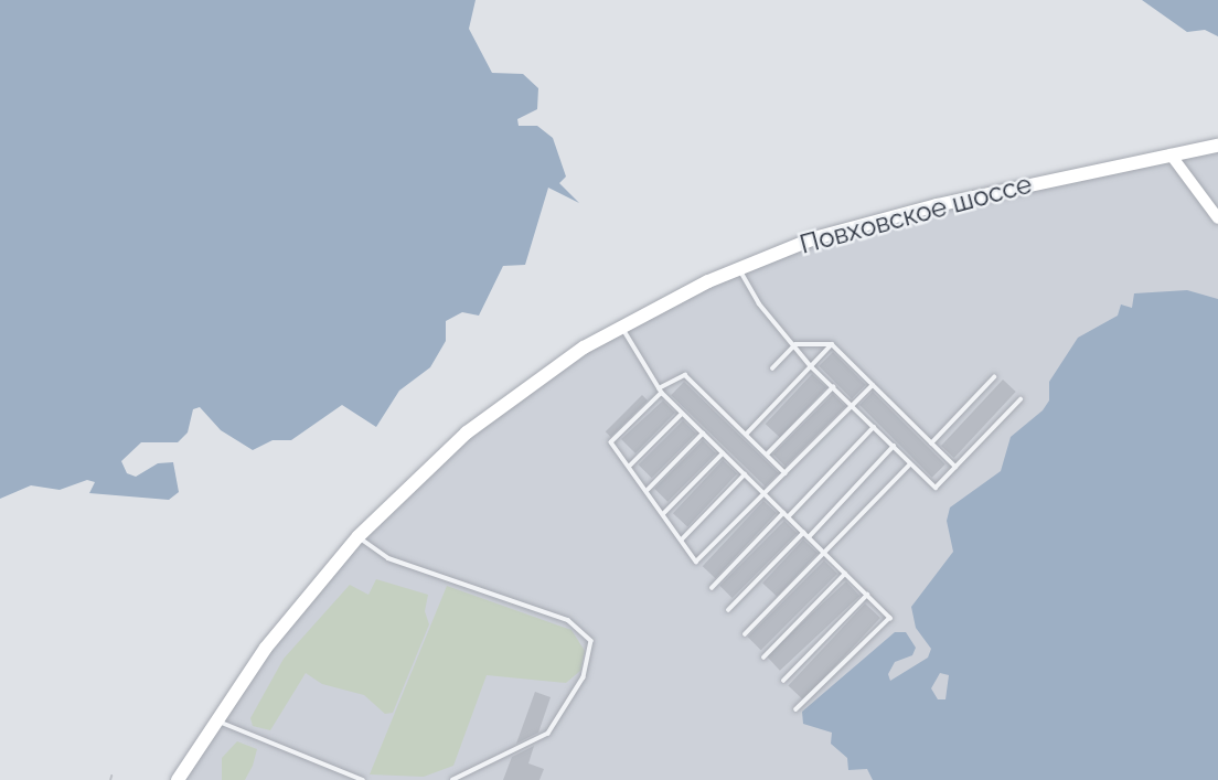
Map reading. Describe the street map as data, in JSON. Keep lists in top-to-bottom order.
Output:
{
  "streets": {
    "main road": ["Повховское шоссе"]
  }
}
